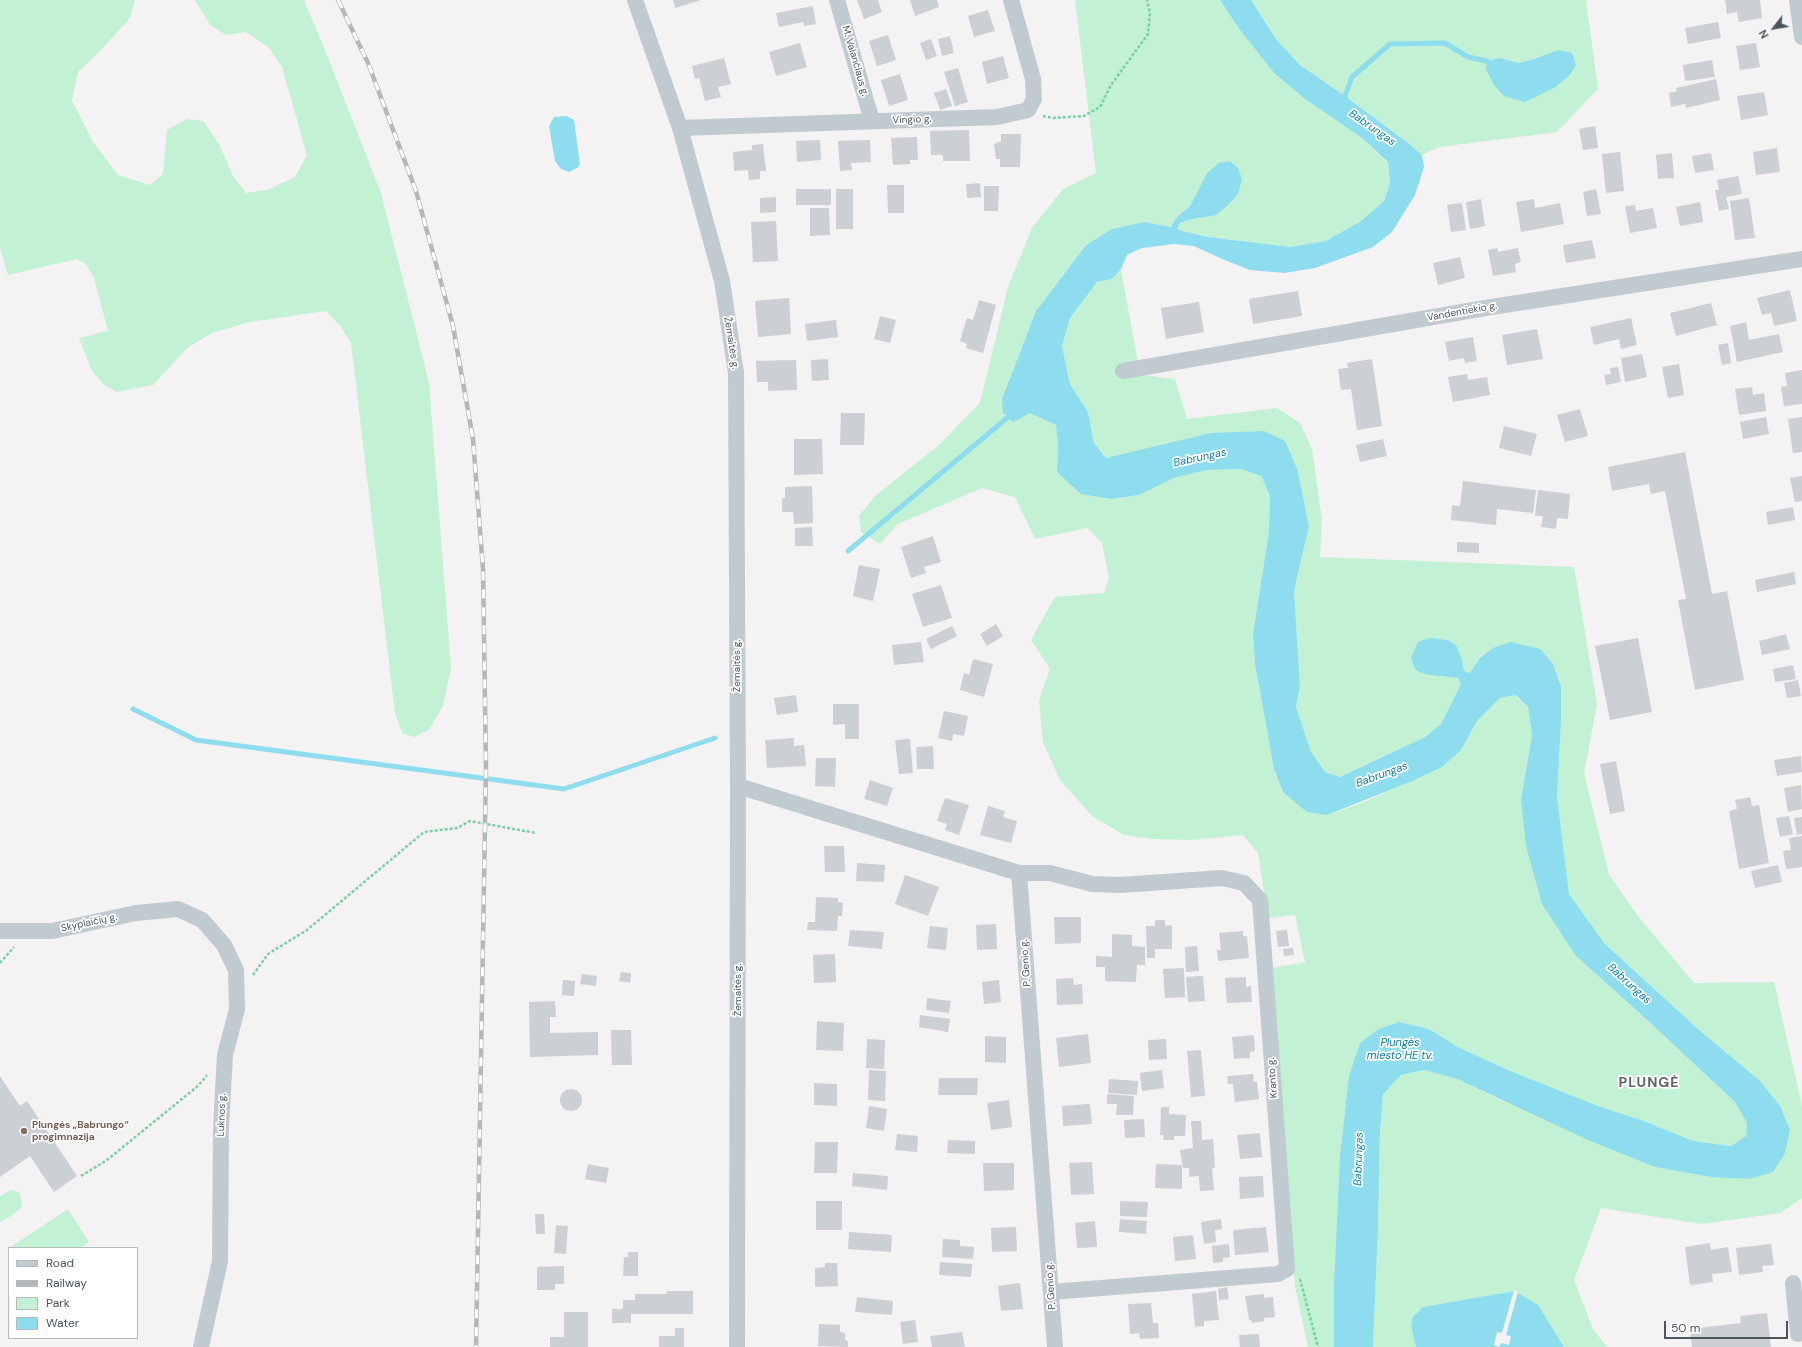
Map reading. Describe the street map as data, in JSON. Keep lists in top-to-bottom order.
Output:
{
  "streets": {
    "street": [
      "M. Valančiaus g.",
      "Vingio g.",
      "Vandentiekio g.",
      "Žemaitės g.",
      "Skyplaičių g.",
      "P. Genio g.",
      "Kranto g.",
      "Luknos g."
    ]
  },
  "crossings": [
    ["M. Valančiaus g.", "Vingio g."],
    ["Vingio g.", "Žemaitės g."],
    ["Skyplaičių g.", "Luknos g."],
    ["P. Genio g.", "Kranto g."]
  ],
  "districts": ["PLUNGĖ"],
  "water": ["Babrungas", "Plungės miesto HE tv."],
  "places": ["Plungės „Babrungo“ progimnazija"],
  "legend": [
    "Road",
    "Railway",
    "Park",
    "Water"
  ],
  "scale_bar": "50 m",
  "north": "bottom left"
}
